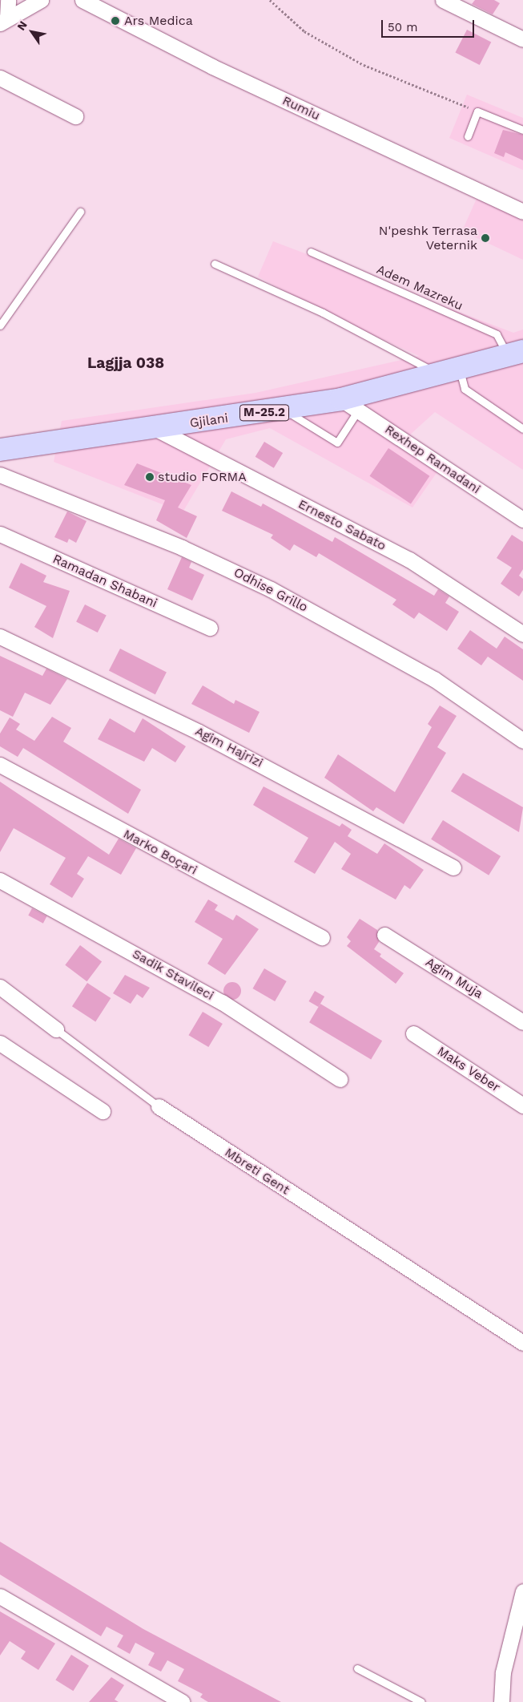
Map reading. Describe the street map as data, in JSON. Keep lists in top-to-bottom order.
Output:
{
  "streets": {
    "main road": ["M-25.2", "Gjilani"],
    "street": [
      "Rumiu",
      "Rexhep Ramadani",
      "Ernesto Sabato",
      "Ramadan Shabani",
      "Odhise Grillo",
      "Agim Hajrizi",
      "Marko Boçari",
      "Sadik Stavileci",
      "Agim Muja",
      "Maks Veber",
      "Mbreti Gent"
    ],
    "lane": ["Adem Mazreku"]
  },
  "crossings": [
    ["Adem Mazreku", "Gjilani"],
    ["Gjilani", "Rexhep Ramadani"],
    ["Gjilani", "Ernesto Sabato"]
  ],
  "districts": ["Lagjja 038"],
  "places": ["Ars Medica", "N'peshk Terrasa Veternik", "studio FORMA"],
  "scale_bar": "50 m",
  "north": "top left"
}
